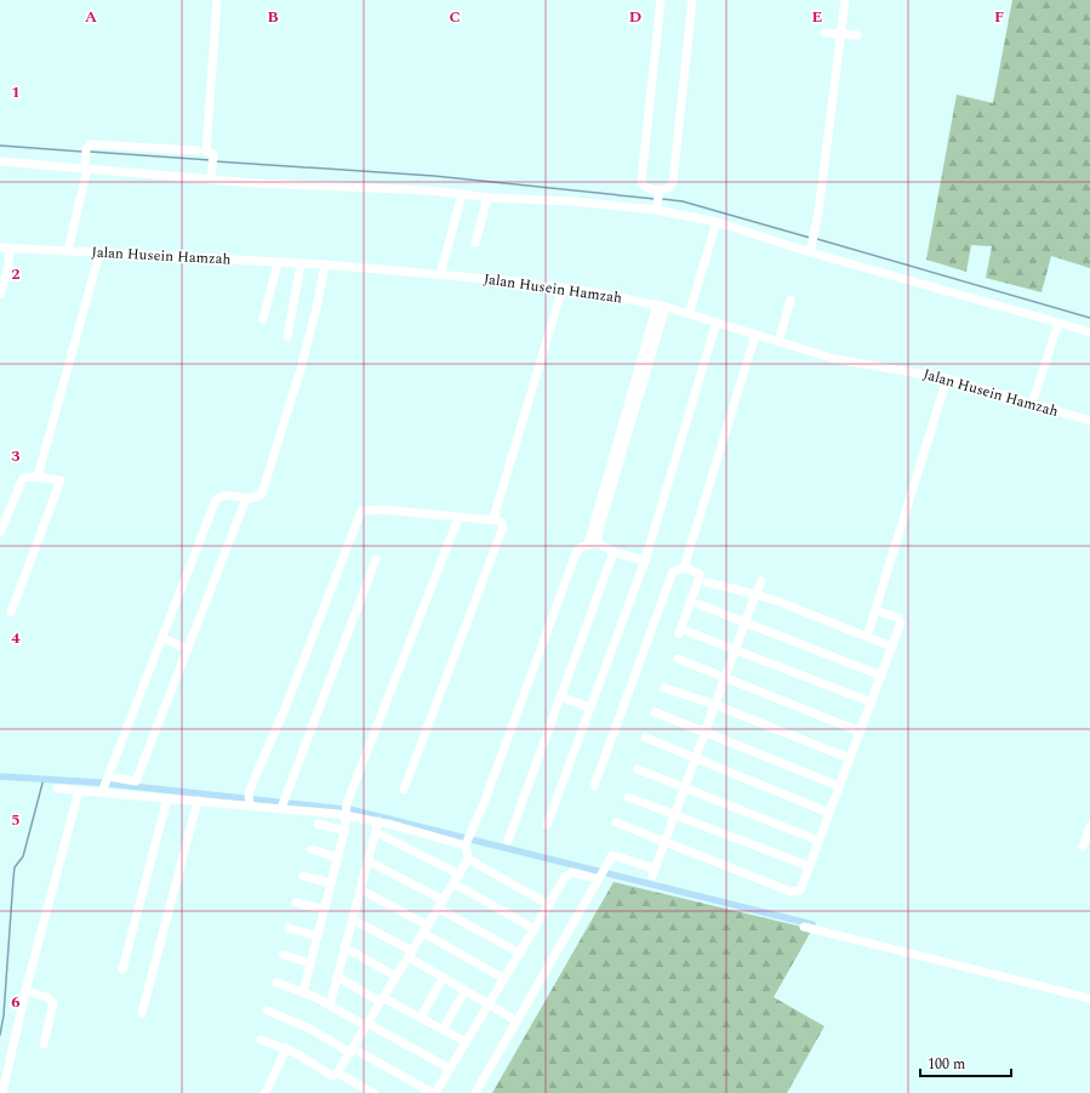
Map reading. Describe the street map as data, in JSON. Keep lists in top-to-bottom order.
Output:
{
  "streets": {
    "street": ["Jalan Husein Hamzah"]
  },
  "scale_bar": "100 m",
  "grid": {
    "columns": [
      "A",
      "B",
      "C",
      "D",
      "E",
      "F"
    ],
    "rows": [
      "1",
      "2",
      "3",
      "4",
      "5",
      "6"
    ]
  }
}
